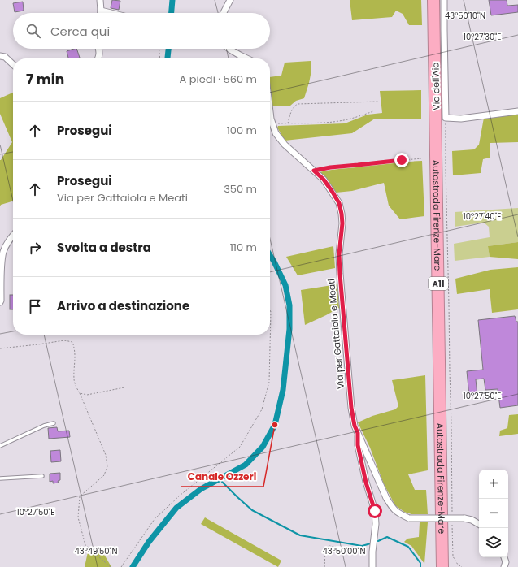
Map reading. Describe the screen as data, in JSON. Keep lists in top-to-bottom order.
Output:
{
  "streets": {
    "highway": ["Autostrada Firenze-Mare", "A11"],
    "street": ["Via dell'Aia", "Via per Gattaiola e Meati"]
  },
  "places": ["Canale Ozzeri"],
  "page": {
    "search": "Cerca qui",
    "heading": ["7 min", "A piedi · 560 m"],
    "list": [
      ["Prosegui", "100 m"],
      ["Prosegui", "Via per Gattaiola e Meati", "350 m"],
      ["Svolta a destra", "110 m"],
      "Arrivo a destinazione"
    ],
    "map_buttons": ["+", "−"]
  },
  "coordinates": [
    "43°50'10\"N",
    "10°27'30\"E",
    "10°27'40\"E",
    "10°27'50\"E",
    "43°49'50\"N",
    "43°50'00\"N"
  ]
}
